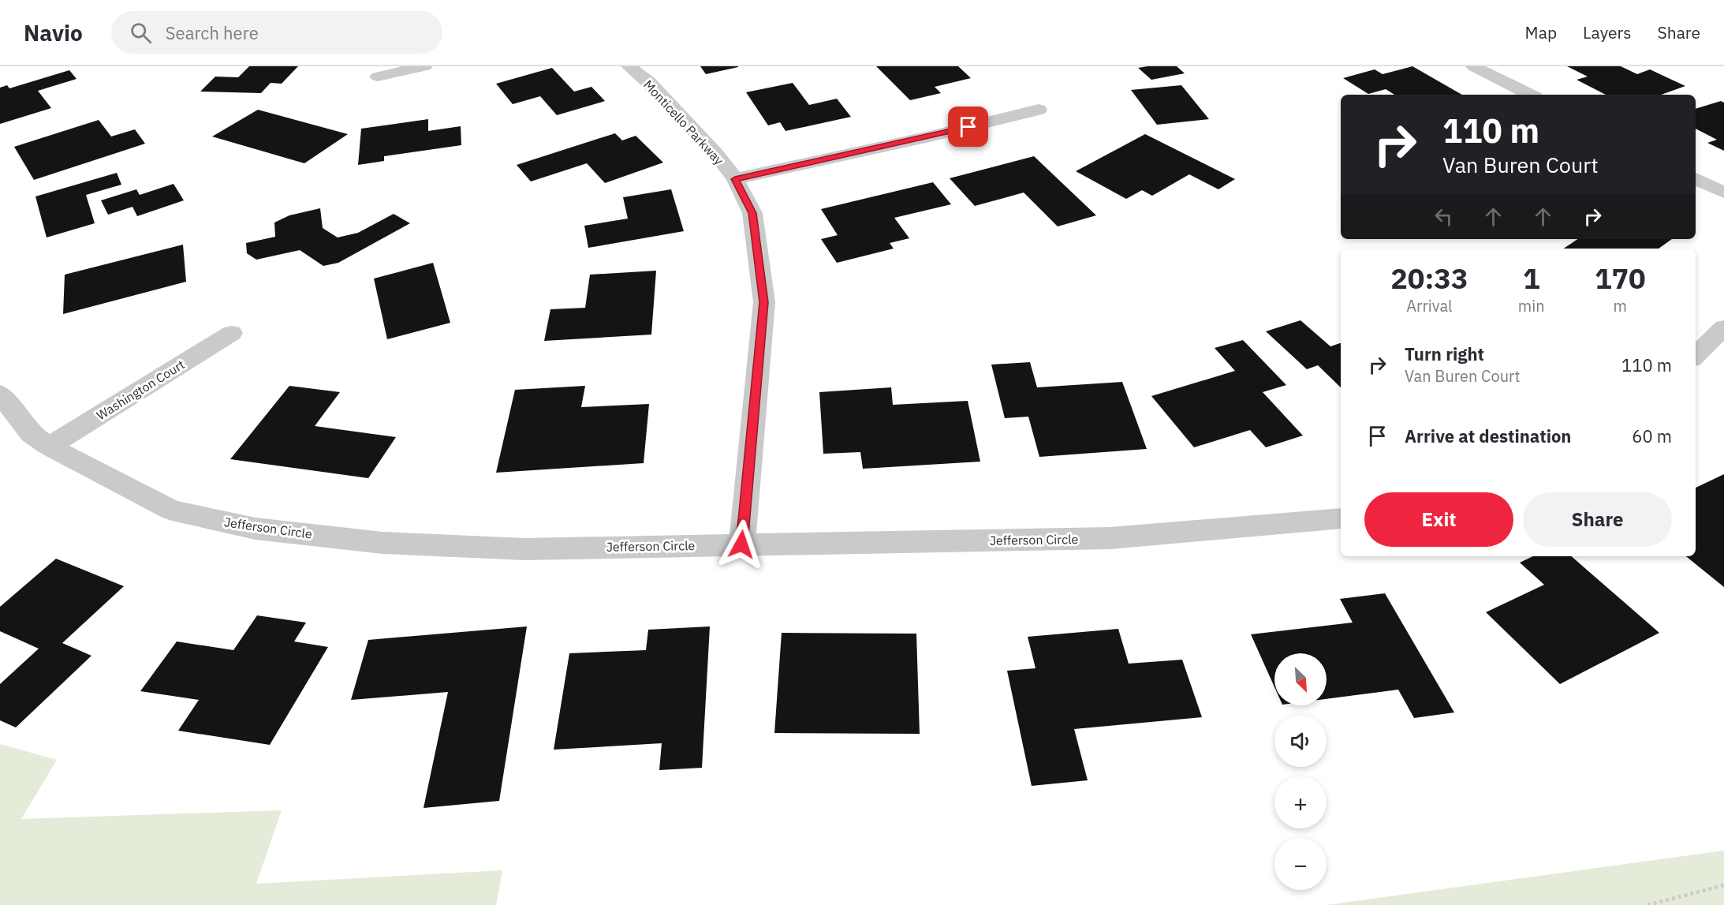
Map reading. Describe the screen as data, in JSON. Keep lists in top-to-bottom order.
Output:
{
  "streets": {
    "street": ["Monticello Parkway", "Washington Court", "Jefferson Circle"]
  },
  "crossings": [
    ["Monticello Parkway", "Jefferson Circle"],
    ["Washington Court", "Jefferson Circle"]
  ],
  "north": "bottom right",
  "page": {
    "header": "Navio",
    "search": "Search here",
    "nav": ["Map", "Layers", "Share"],
    "turn": ["110 m", "Van Buren Court"],
    "eta": [
      "20:33",
      "Arrival",
      "1",
      "min",
      "170",
      "m"
    ],
    "list": [
      {
        "name": "Turn right",
        "note": "Van Buren Court",
        "value": "110 m"
      },
      {
        "name": "Arrive at destination",
        "value": "60 m"
      }
    ],
    "buttons": ["Exit", "Share"],
    "map_buttons": ["+", "−"]
  }
}
